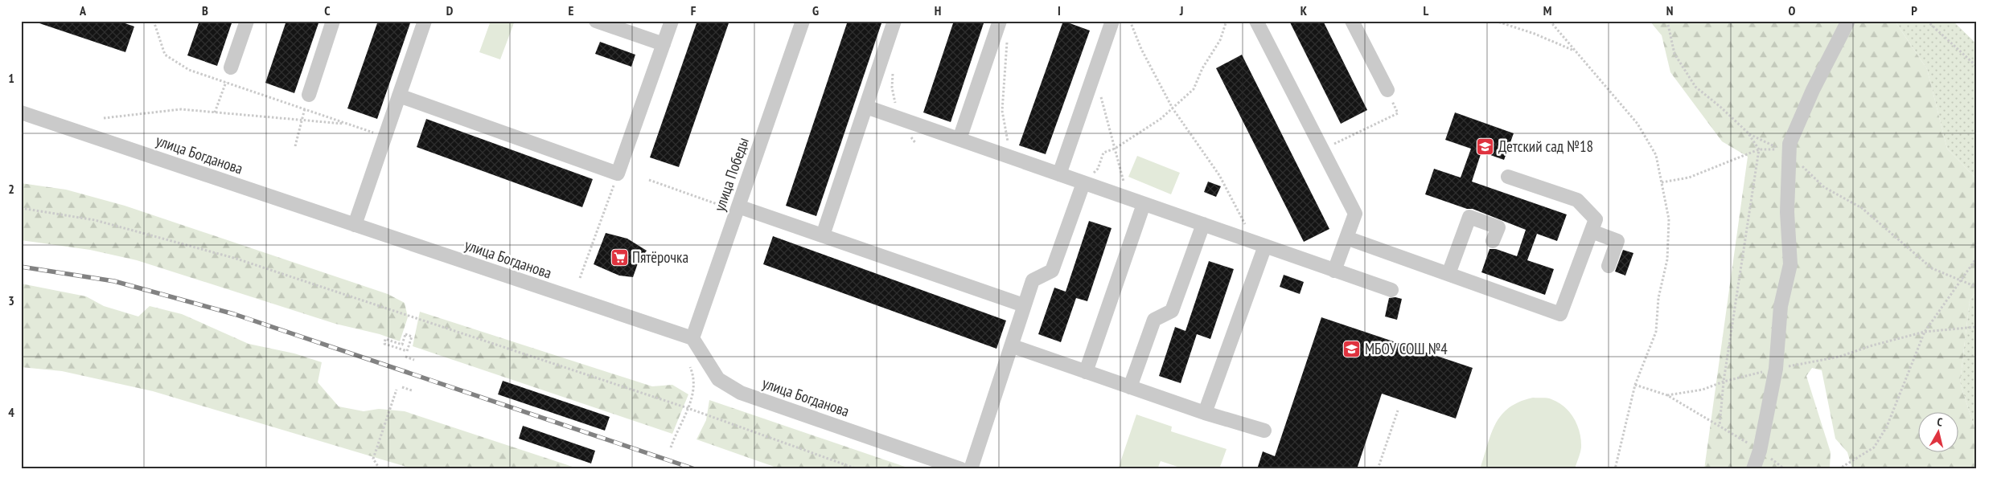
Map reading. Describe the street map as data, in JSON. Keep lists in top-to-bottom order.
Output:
{
  "streets": {
    "street": ["улица Богданова", "улица Победы"]
  },
  "crossings": [
    ["улица Богданова", "улица Победы"]
  ],
  "places": {
    "school or university": ["Детский сад №18", "МБОУ СОШ №4"],
    "supermarket": ["Пятёрочка"]
  },
  "north": "top",
  "grid": {
    "columns": [
      "A",
      "B",
      "C",
      "D",
      "E",
      "F",
      "G",
      "H",
      "I",
      "J",
      "K",
      "L",
      "M",
      "N",
      "O",
      "P"
    ],
    "rows": [
      "1",
      "2",
      "3",
      "4"
    ]
  }
}
